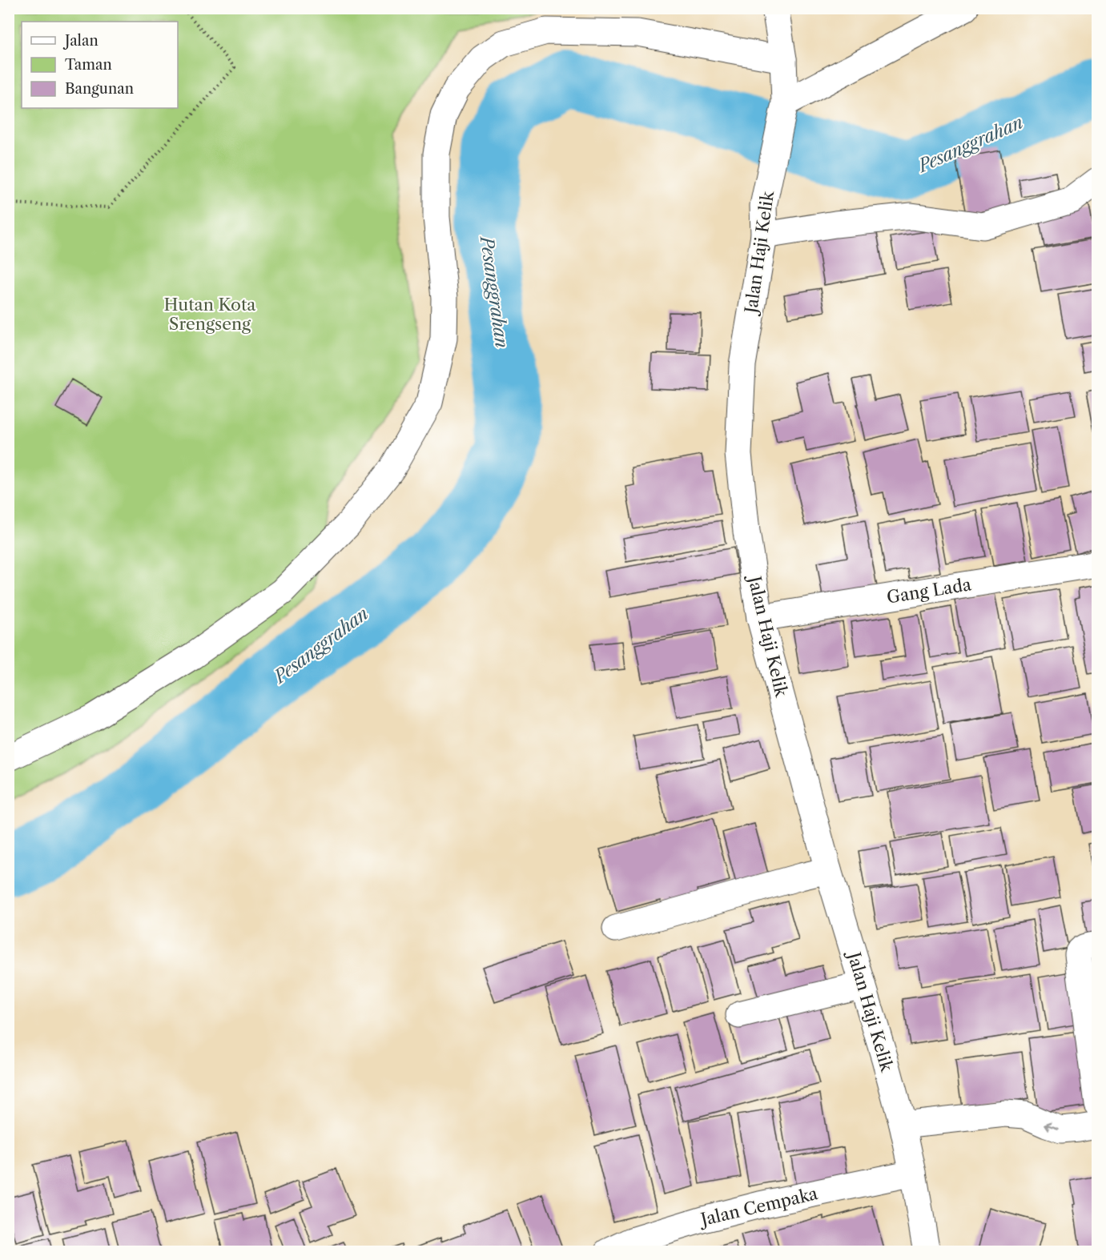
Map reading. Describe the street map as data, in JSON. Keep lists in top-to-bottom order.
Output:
{
  "streets": {
    "street": ["Jalan Haji Kelik", "Gang Lada", "Jalan Cempaka"]
  },
  "crossings": [
    ["Jalan Haji Kelik", "Gang Lada"],
    ["Jalan Haji Kelik", "Jalan Cempaka"]
  ],
  "water": ["Pesanggrahan"],
  "parks": ["Hutan Kota Srengseng"],
  "legend": ["Jalan", "Taman", "Bangunan"]
}
